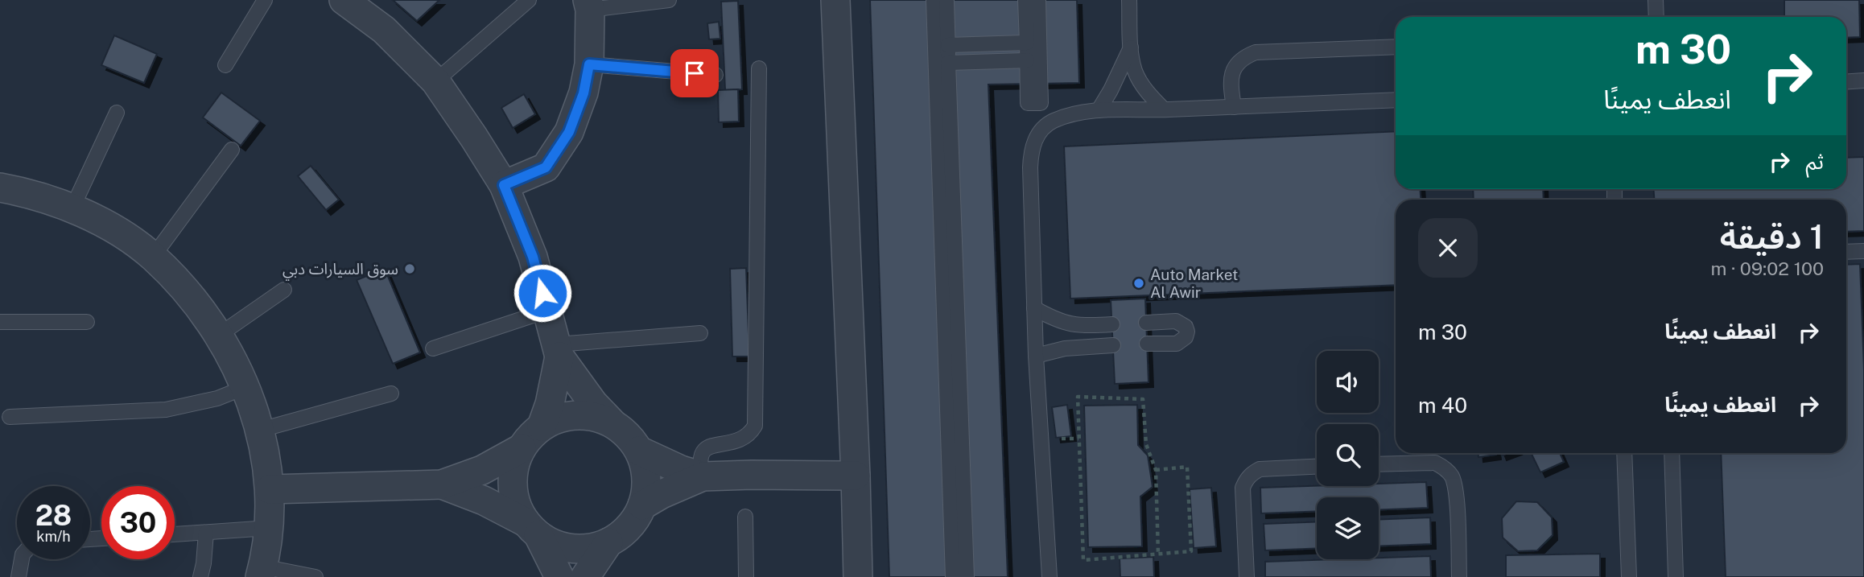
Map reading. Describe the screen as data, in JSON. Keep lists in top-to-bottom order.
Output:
{
  "places": ["سوق السيارات دبي", "Auto Market Al Awir"],
  "page": {
    "turn": ["30 m", "انعطف يمينًا"],
    "then": "ثم",
    "heading": ["1 دقيقة", "100 m · 09:02"],
    "list": [
      {
        "name": "انعطف يمينًا",
        "value": "30 m"
      },
      {
        "name": "انعطف يمينًا",
        "value": "40 m"
      }
    ],
    "speed": "28 km/h",
    "limit": "30"
  }
}
